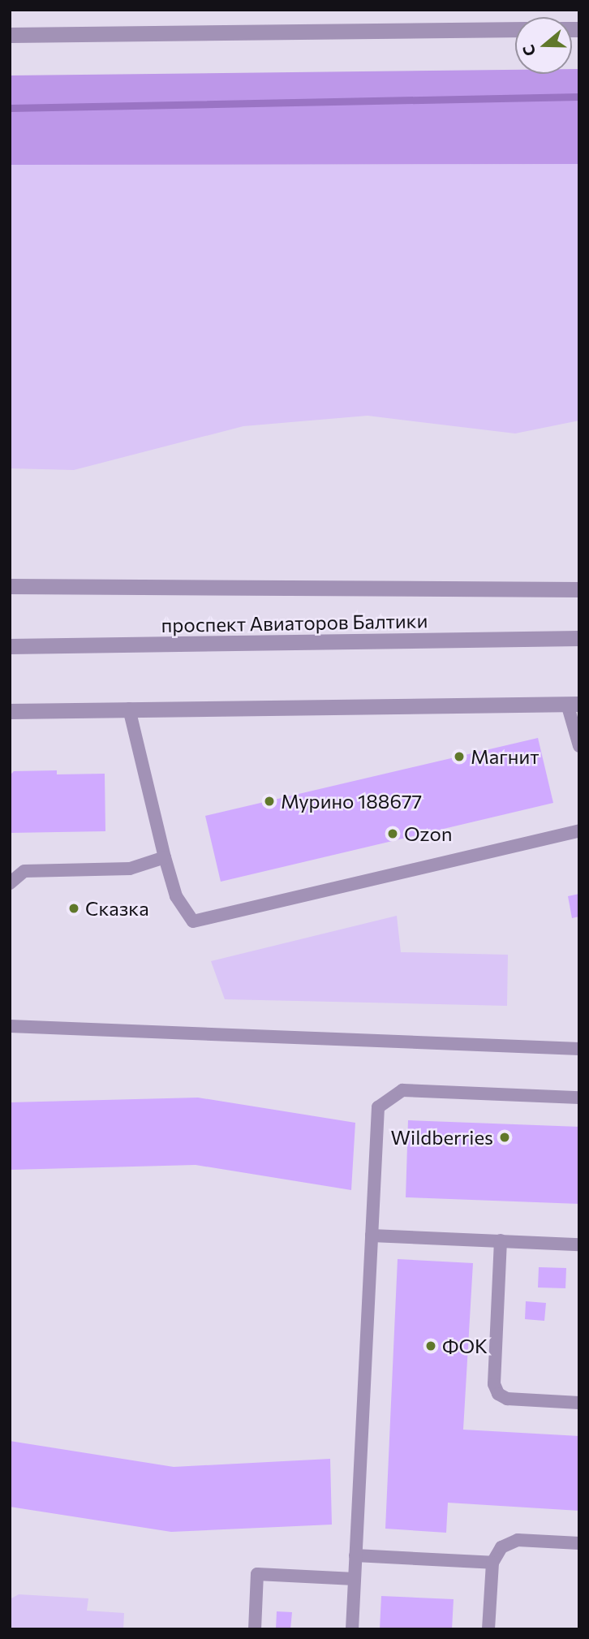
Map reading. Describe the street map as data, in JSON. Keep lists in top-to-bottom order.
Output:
{
  "streets": {
    "street": ["проспект Авиаторов Балтики"]
  },
  "places": [
    "Магнит",
    "Мурино 188677",
    "Ozon",
    "Сказка",
    "Wildberries",
    "ФОК"
  ],
  "north": "left"
}
